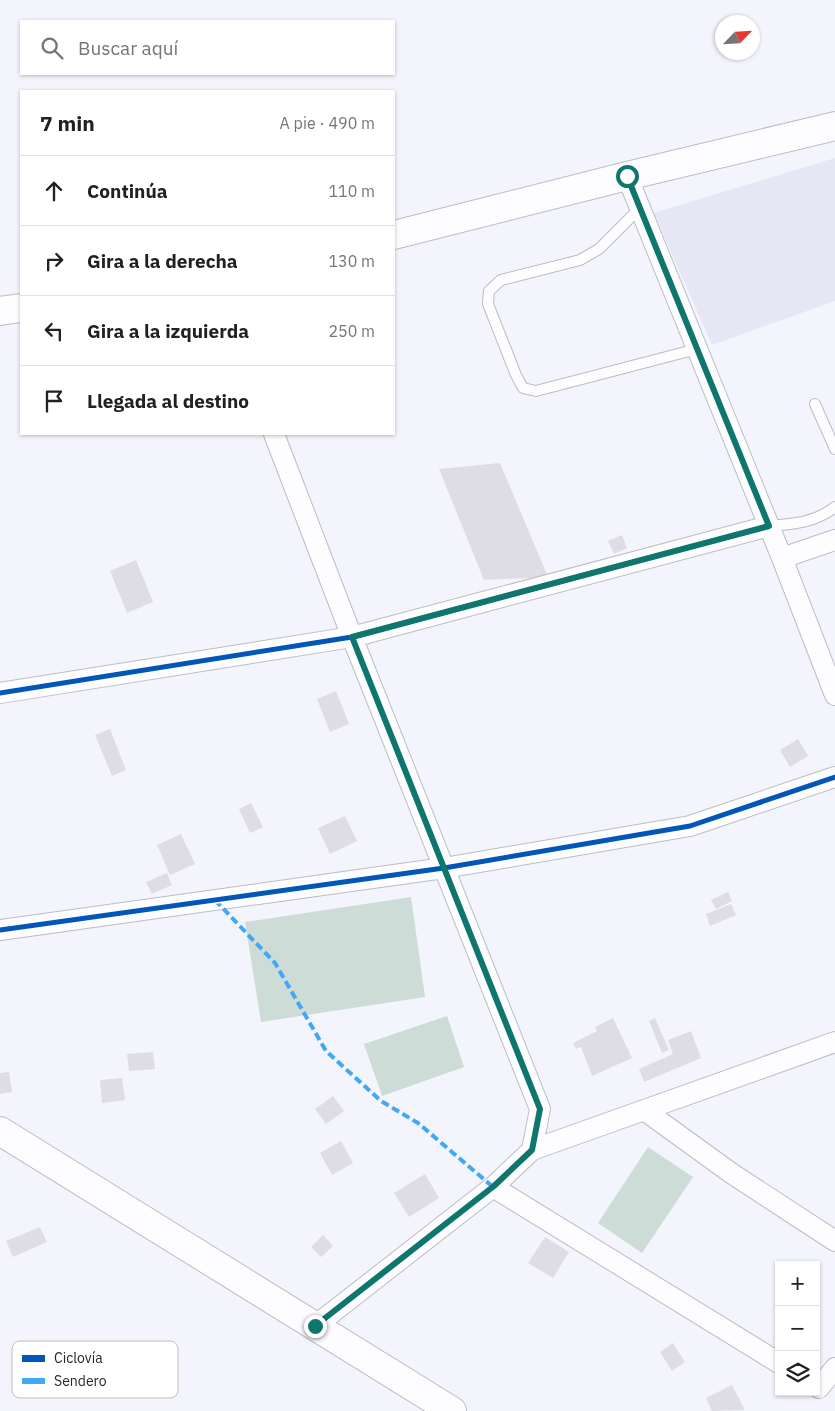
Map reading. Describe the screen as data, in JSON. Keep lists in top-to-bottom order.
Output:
{
  "legend": ["Ciclovía", "Sendero"],
  "north": "top right",
  "page": {
    "search": "Buscar aquí",
    "heading": ["7 min", "A pie · 490 m"],
    "list": [
      ["Continúa", "110 m"],
      ["Gira a la derecha", "130 m"],
      ["Gira a la izquierda", "250 m"],
      "Llegada al destino"
    ],
    "map_buttons": ["+", "−"]
  }
}
